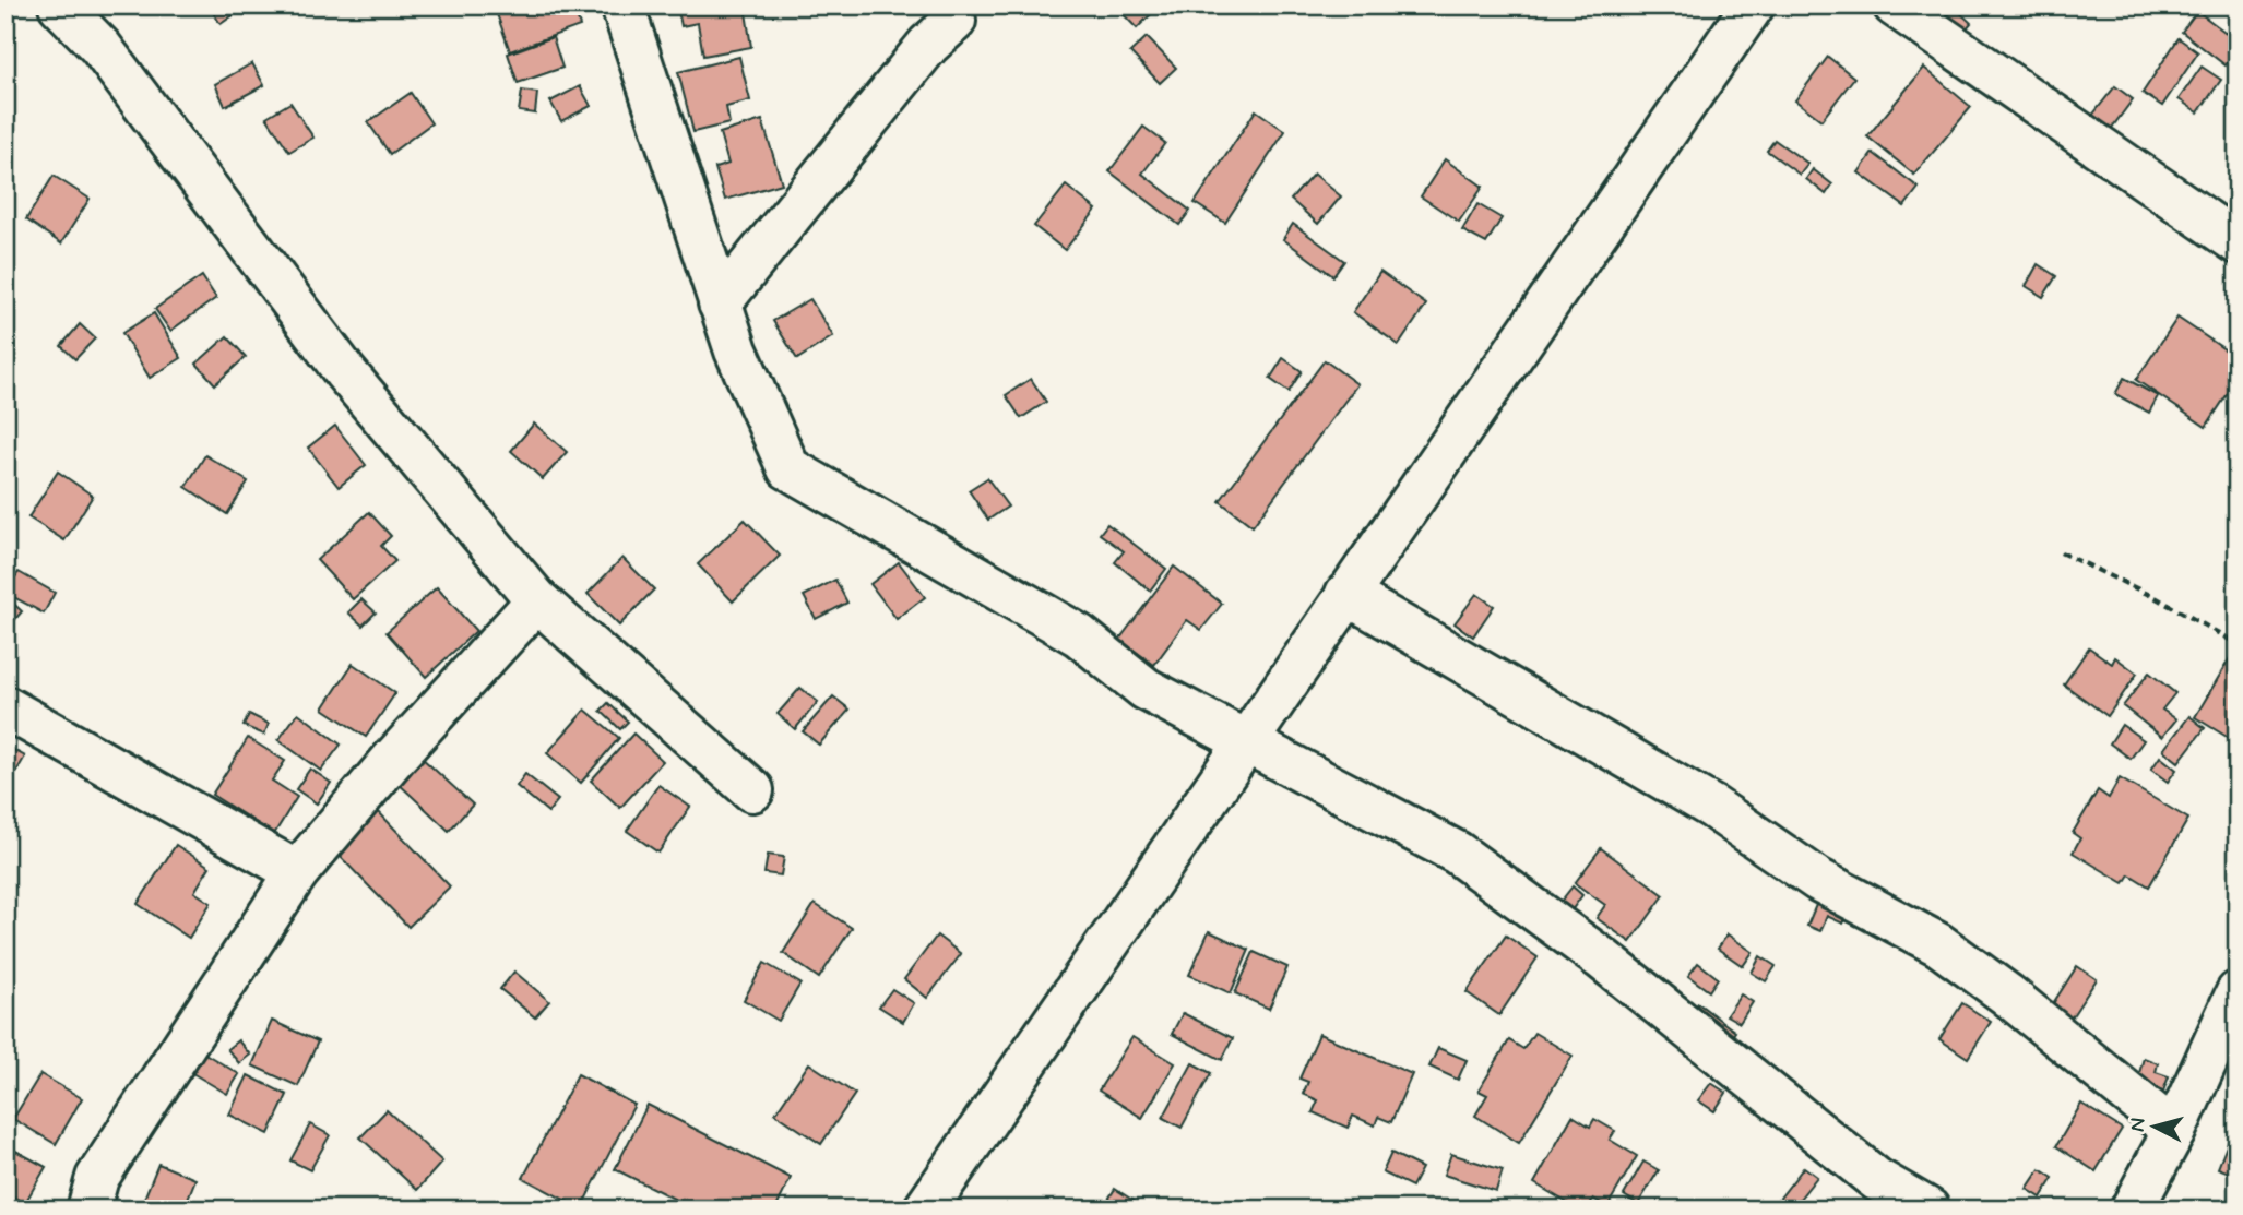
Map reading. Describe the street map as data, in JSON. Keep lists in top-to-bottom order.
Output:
{
  "north": "left"
}
